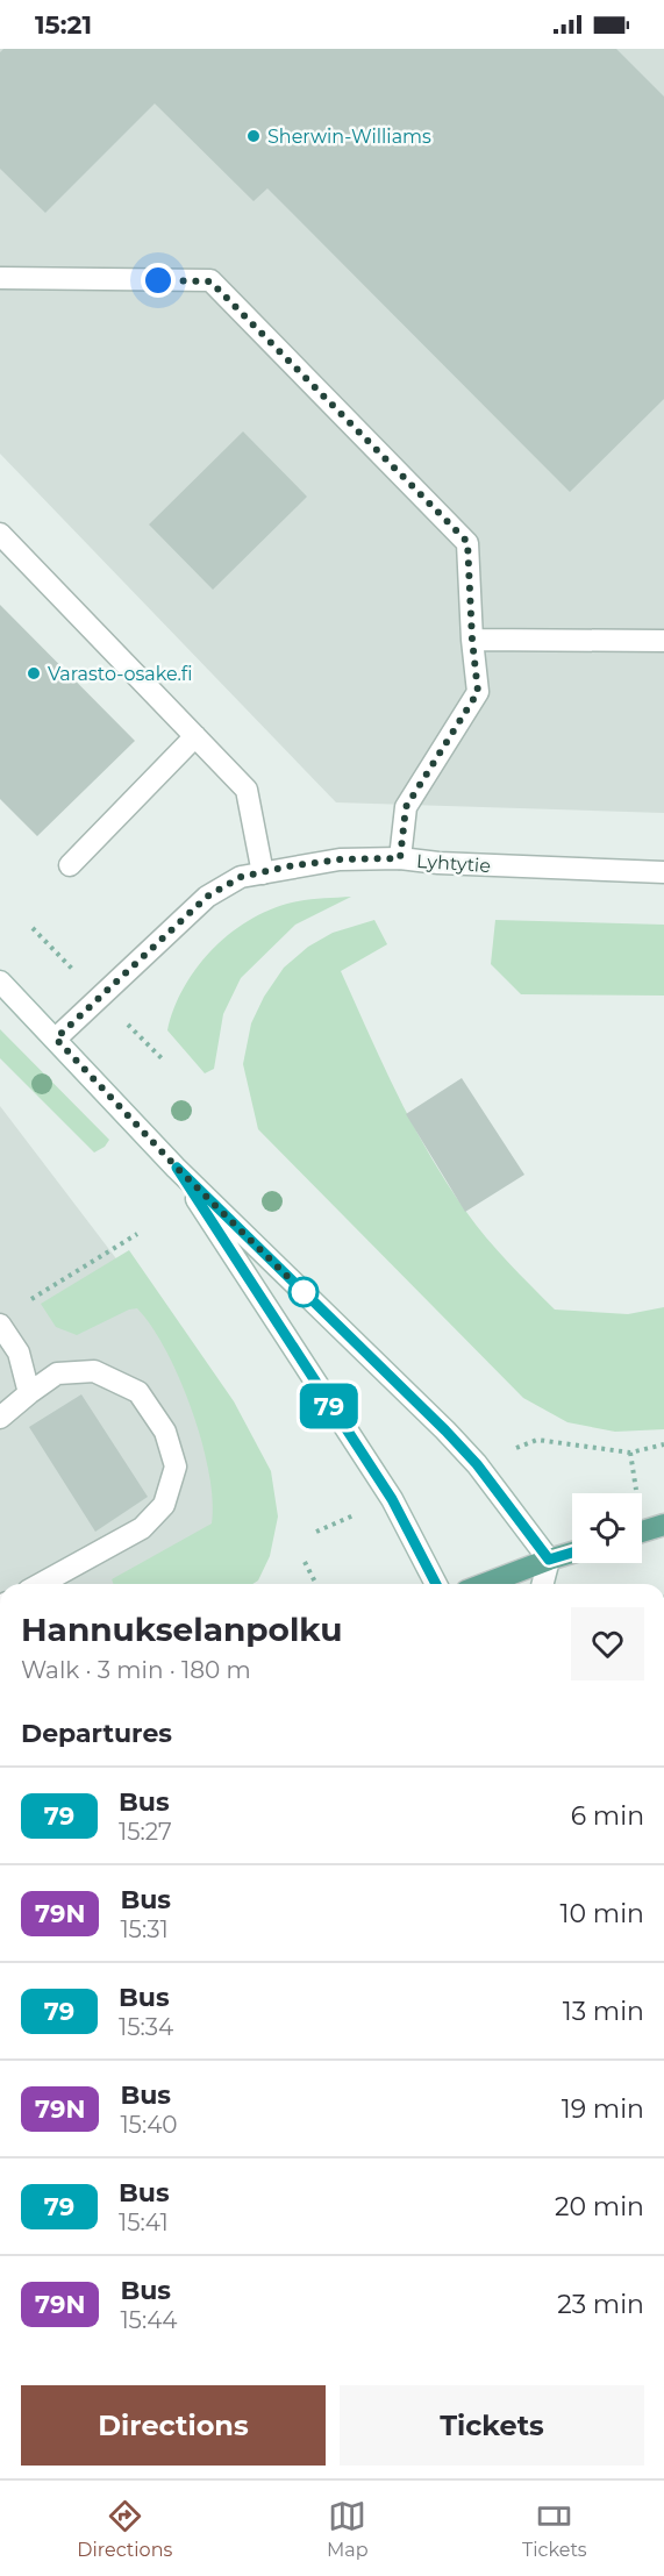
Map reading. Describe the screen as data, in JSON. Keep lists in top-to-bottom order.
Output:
{
  "streets": {
    "main road": ["Lyhtytie"]
  },
  "places": ["Sherwin-Williams", "Varasto-osake.fi"],
  "lines": ["bus line 79"],
  "page": {
    "status": "15:21",
    "on_map": "79",
    "heading": [
      ["Hannukselanpolku", "Walk · 3 min · 180 m"],
      "Departures"
    ],
    "list": [
      {
        "mark": "79",
        "name": "Bus",
        "note": "15:27",
        "value": "6 min"
      },
      {
        "mark": "79N",
        "name": "Bus",
        "note": "15:31",
        "value": "10 min"
      },
      {
        "mark": "79",
        "name": "Bus",
        "note": "15:34",
        "value": "13 min"
      },
      {
        "mark": "79N",
        "name": "Bus",
        "note": "15:40",
        "value": "19 min"
      },
      {
        "mark": "79",
        "name": "Bus",
        "note": "15:41",
        "value": "20 min"
      },
      {
        "mark": "79N",
        "name": "Bus",
        "note": "15:44",
        "value": "23 min"
      }
    ],
    "buttons": ["Directions", "Tickets"],
    "tabs": ["Directions", "Map", "Tickets"]
  }
}
